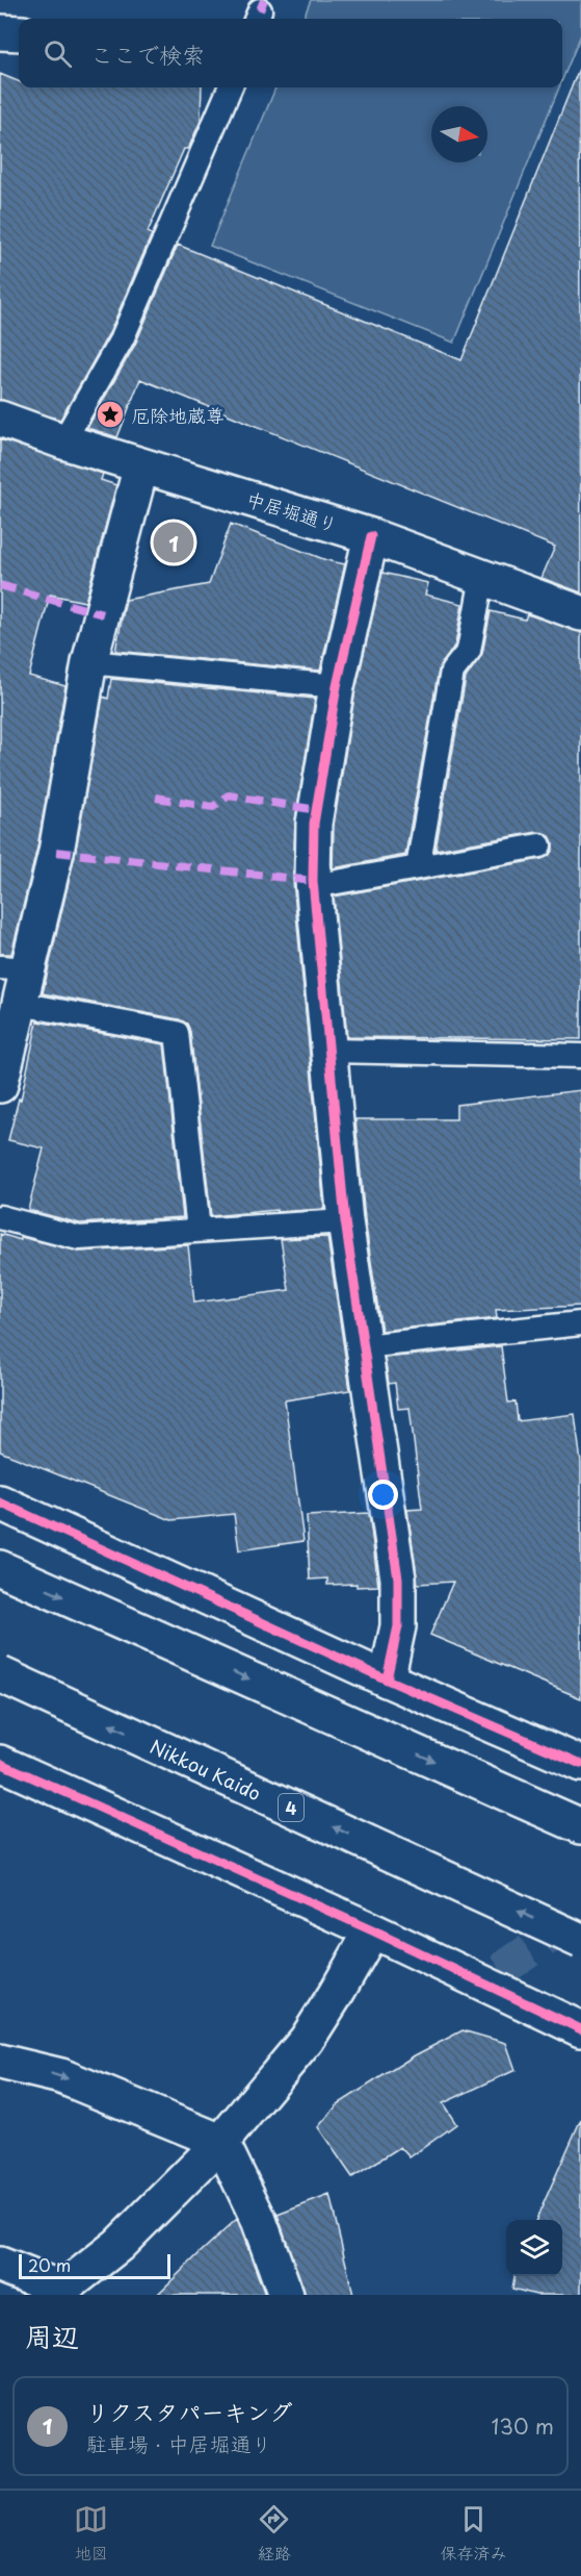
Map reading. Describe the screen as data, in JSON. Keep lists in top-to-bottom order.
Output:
{
  "streets": {
    "main road": ["中居堀通り", "Nikkou Kaido", "4"]
  },
  "places": {
    "place": ["厄除地蔵尊"]
  },
  "scale_bar": "20 m",
  "north": "right",
  "page": {
    "search": "ここで検索",
    "pins": "1",
    "scale": "20 m",
    "heading": "周辺",
    "list": [
      {
        "mark": "1",
        "name": "リクスタパーキング",
        "note": "駐車場 · 中居堀通り",
        "value": "130 m"
      }
    ],
    "nav": ["地図", "経路", "保存済み"]
  }
}
